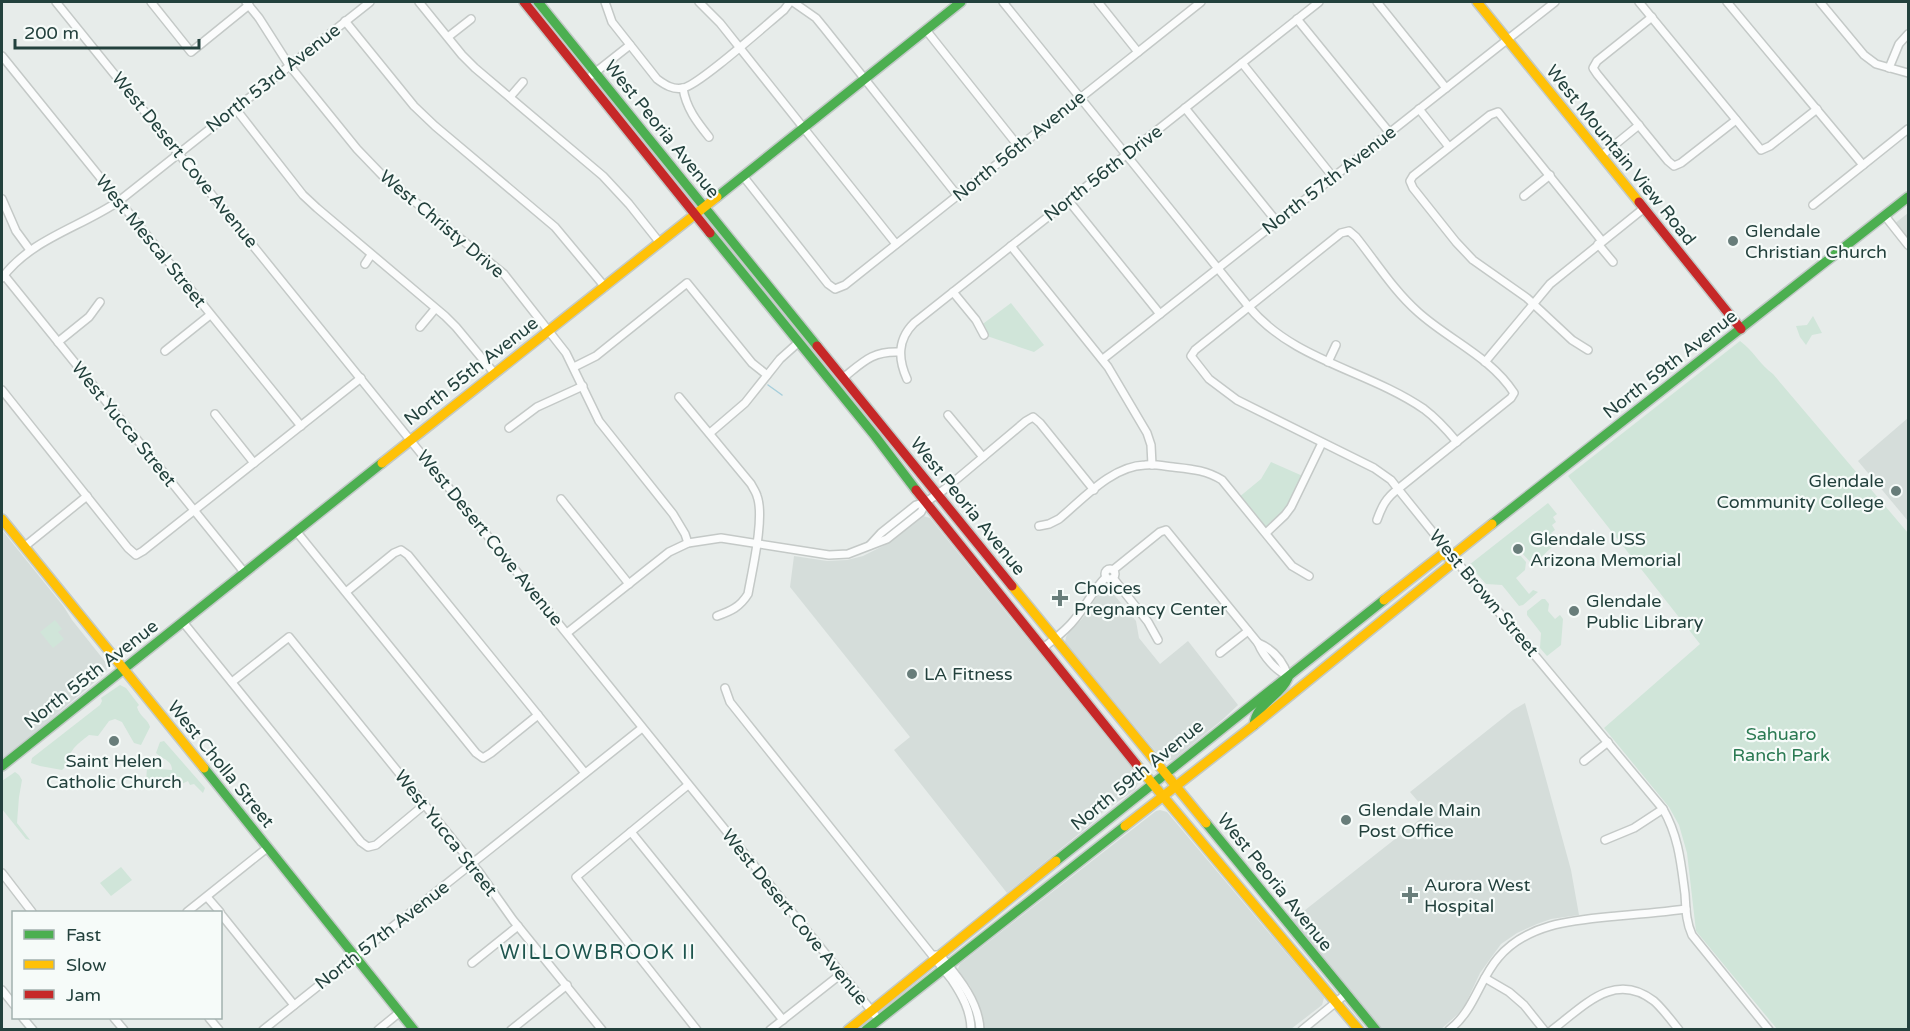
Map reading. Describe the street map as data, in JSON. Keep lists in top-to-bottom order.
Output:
{
  "streets": {
    "main road": [
      "West Peoria Avenue",
      "West Mountain View Road",
      "North 59th Avenue",
      "North 55th Avenue",
      "West Cholla Street"
    ],
    "street": [
      "North 53rd Avenue",
      "North 56th Avenue",
      "West Desert Cove Avenue",
      "North 56th Drive",
      "North 57th Avenue",
      "West Christy Drive",
      "West Mescal Street",
      "West Yucca Street",
      "West Brown Street"
    ]
  },
  "crossings": [
    ["North 53rd Avenue", "West Desert Cove Avenue"],
    ["North 53rd Avenue", "West Christy Drive"],
    ["North 53rd Avenue", "West Mescal Street"],
    ["North 53rd Avenue", "West Yucca Street"],
    ["West Peoria Avenue", "North 59th Avenue"],
    ["West Peoria Avenue", "North 55th Avenue"],
    ["North 56th Avenue", "North 55th Avenue"],
    ["West Mountain View Road", "North 57th Avenue"],
    ["West Mountain View Road", "North 59th Avenue"],
    ["West Desert Cove Avenue", "North 57th Avenue"],
    ["West Desert Cove Avenue", "North 59th Avenue"],
    ["West Desert Cove Avenue", "North 55th Avenue"],
    ["North 57th Avenue", "West Yucca Street"],
    ["North 57th Avenue", "West Cholla Street"],
    ["West Christy Drive", "North 55th Avenue"],
    ["North 59th Avenue", "West Brown Street"],
    ["North 55th Avenue", "West Yucca Street"],
    ["North 55th Avenue", "West Cholla Street"]
  ],
  "districts": ["WILLOWBROOK II"],
  "parks": ["Sahuaro Ranch Park"],
  "places": {
    "other": [
      "Glendale Christian Church",
      "Glendale Community College",
      "Glendale USS Arizona Memorial",
      "Glendale Public Library",
      "LA Fitness",
      "Saint Helen Catholic Church",
      "Glendale Main Post Office"
    ],
    "health": ["Choices Pregnancy Center", "Aurora West Hospital"]
  },
  "legend": ["Fast", "Slow", "Jam"],
  "scale_bar": "200 m"
}
